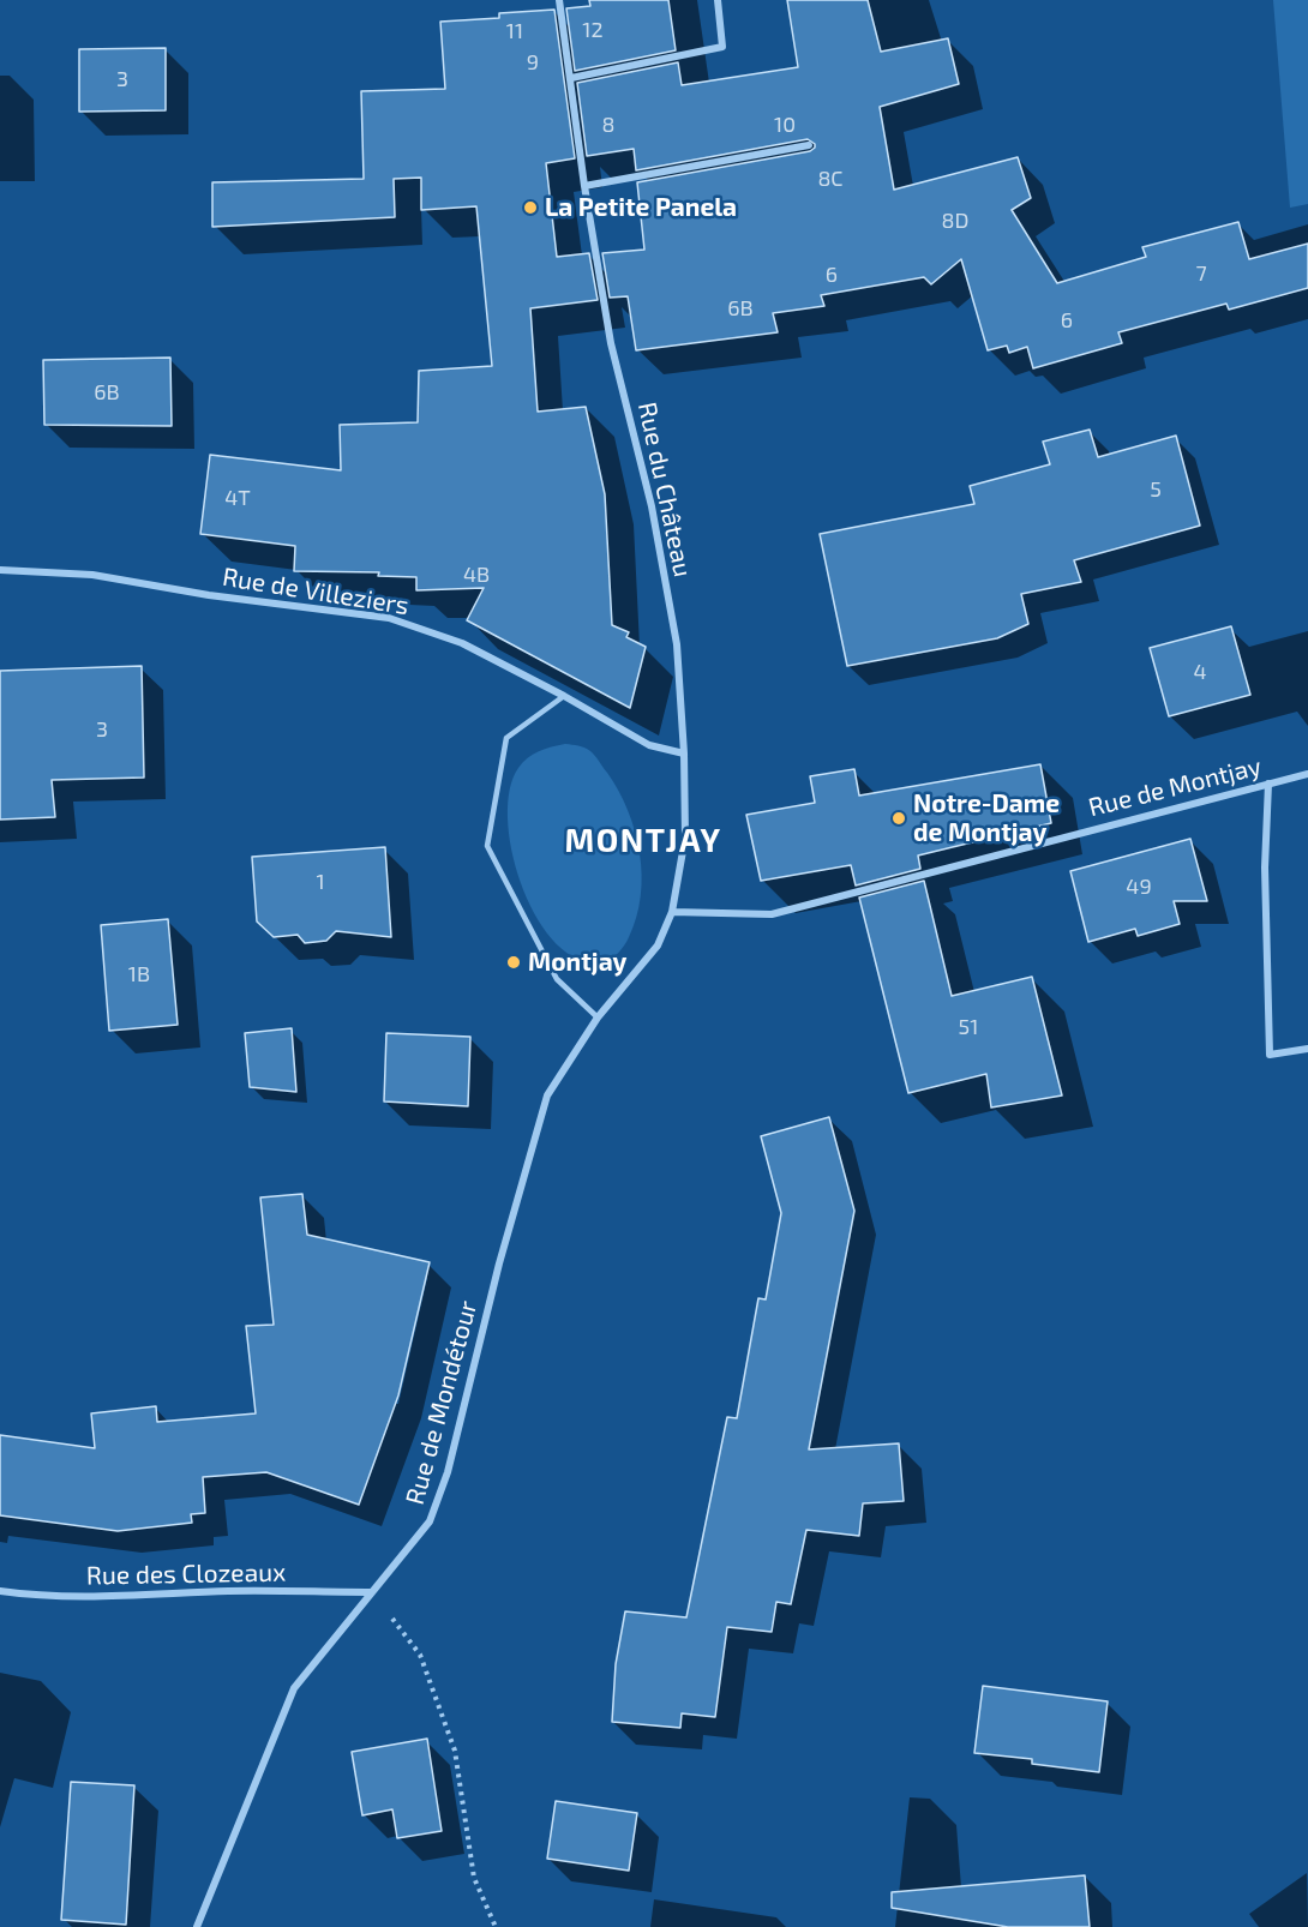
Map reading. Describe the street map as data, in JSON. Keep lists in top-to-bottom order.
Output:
{
  "streets": {
    "street": [
      "Rue du Château",
      "Rue de Villeziers",
      "Rue de Montjay",
      "Rue de Mondétour",
      "Rue des Clozeaux"
    ]
  },
  "crossings": [
    ["Rue du Château", "Rue de Villeziers"],
    ["Rue du Château", "Rue de Montjay"],
    ["Rue du Château", "Rue de Mondétour"],
    ["Rue de Montjay", "Rue de Mondétour"],
    ["Rue de Mondétour", "Rue des Clozeaux"]
  ],
  "districts": ["MONTJAY"],
  "places": ["La Petite Panela", "Notre-Dame de Montjay", "Montjay"],
  "house_numbers": [
    "12",
    "11",
    "9",
    "3",
    "8",
    "10",
    "8C",
    "8D",
    "7",
    "6",
    "6B",
    "6",
    "6B",
    "5",
    "4T",
    "4B",
    "4",
    "3",
    "1",
    "49",
    "1B",
    "51"
  ]
}
